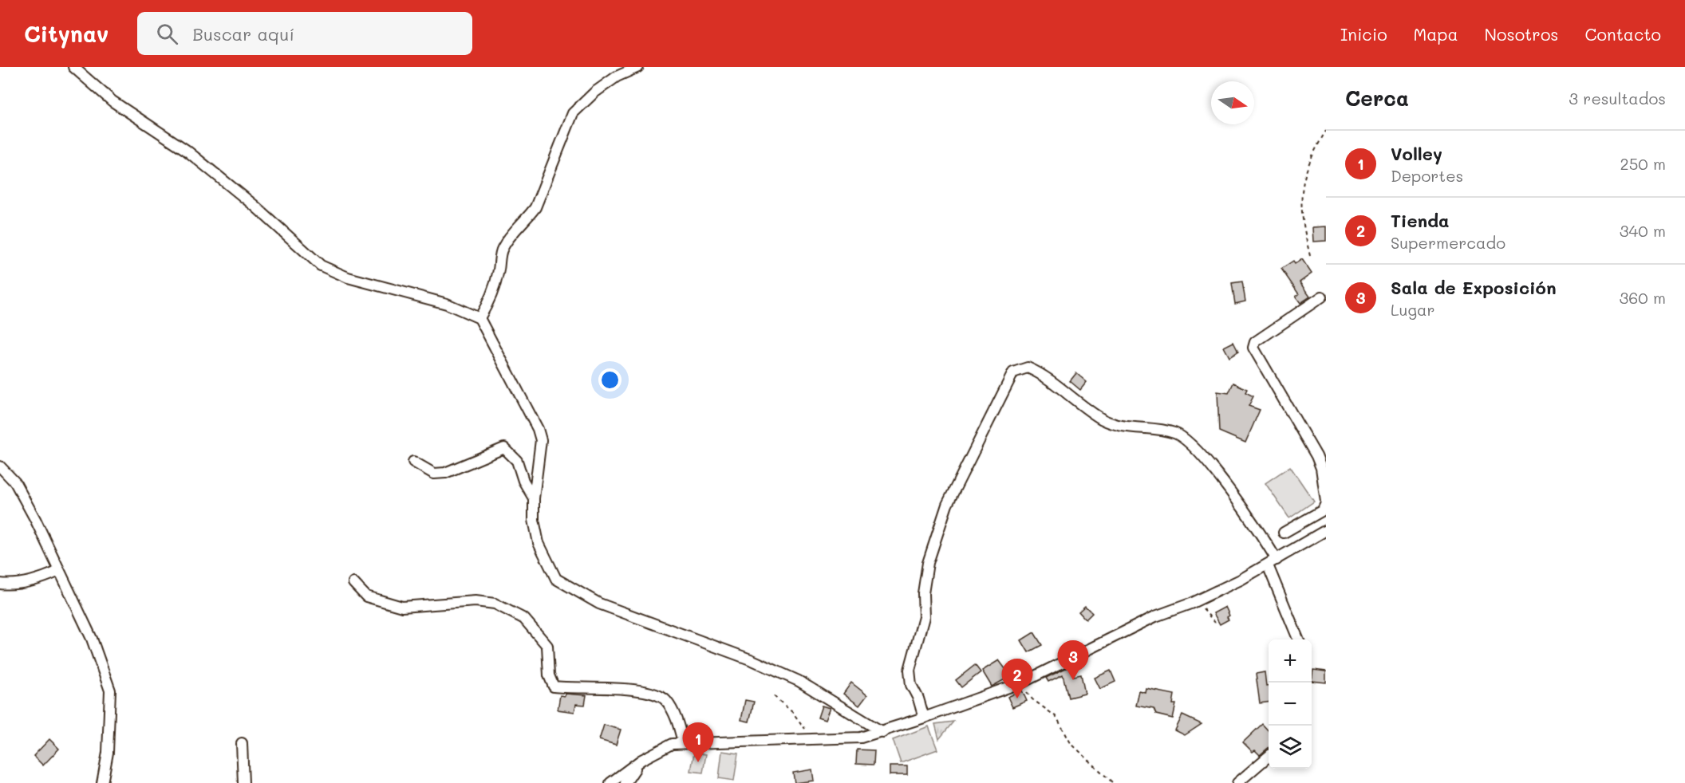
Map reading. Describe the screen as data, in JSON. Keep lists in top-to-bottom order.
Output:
{
  "north": "right",
  "page": {
    "header": "Citynav",
    "search": "Buscar aquí",
    "nav": [
      "Inicio",
      "Mapa",
      "Nosotros",
      "Contacto"
    ],
    "heading": ["Cerca", "3 resultados"],
    "list": [
      {
        "mark": "1",
        "name": "Volley",
        "note": "Deportes",
        "value": "250 m"
      },
      {
        "mark": "2",
        "name": "Tienda",
        "note": "Supermercado",
        "value": "340 m"
      },
      {
        "mark": "3",
        "name": "Sala de Exposición",
        "note": "Lugar",
        "value": "360 m"
      }
    ],
    "map_buttons": ["+", "−"],
    "pins": ["3", "2", "1"]
  }
}
